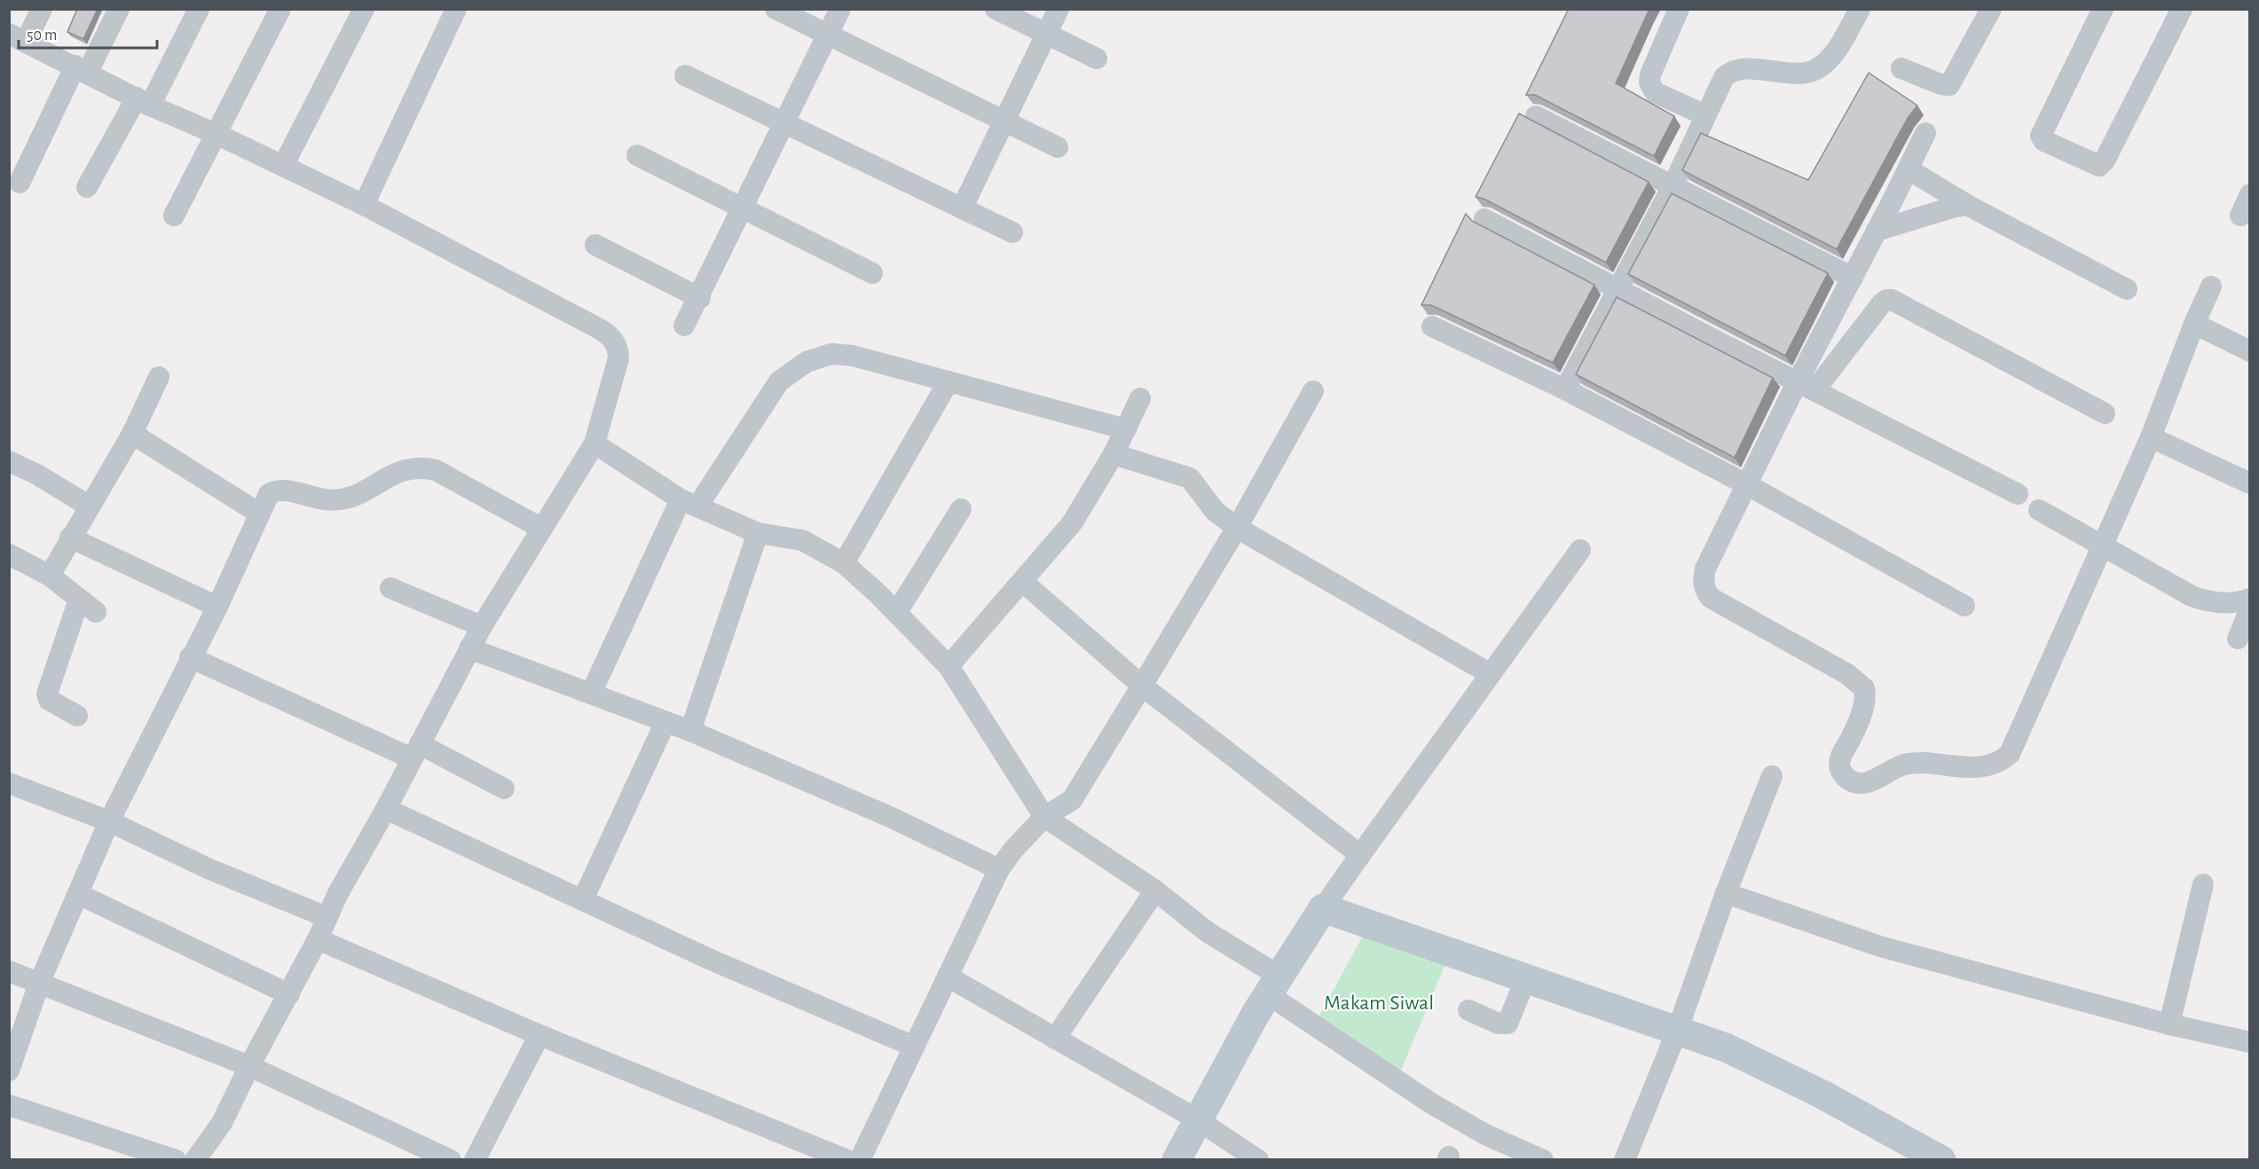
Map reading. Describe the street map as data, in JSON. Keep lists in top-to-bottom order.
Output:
{
  "parks": ["Makam Siwal"],
  "scale_bar": "50 m"
}
